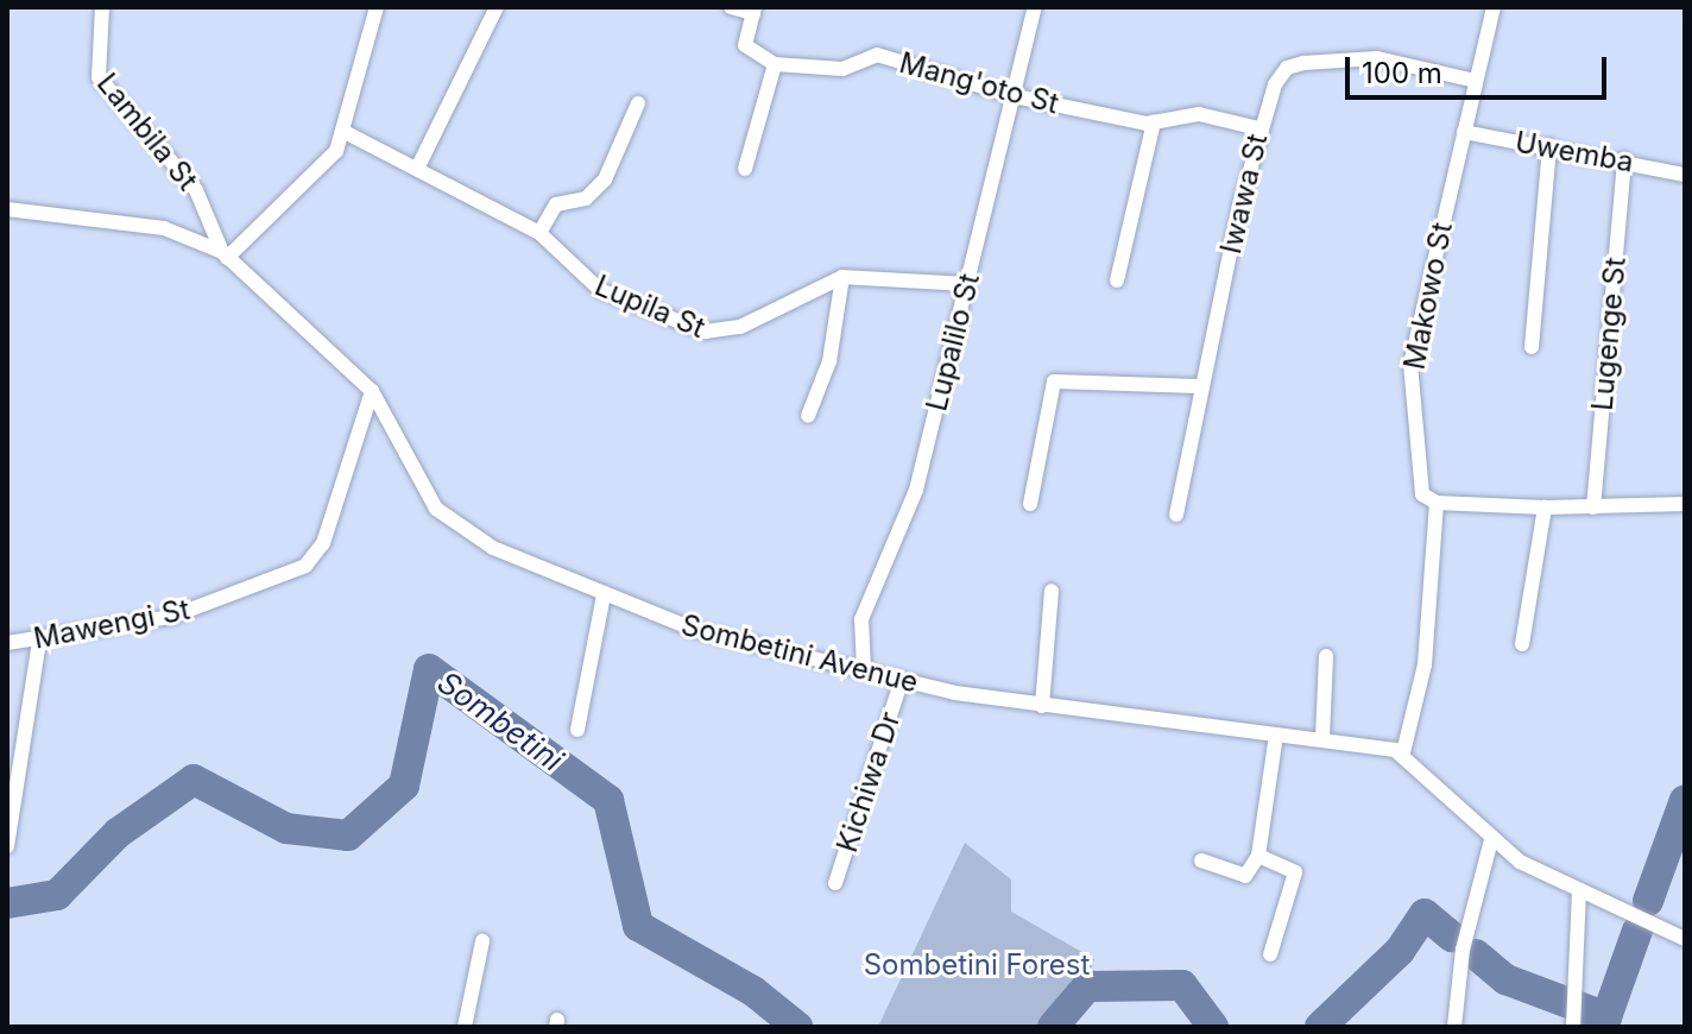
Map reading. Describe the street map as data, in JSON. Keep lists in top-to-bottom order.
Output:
{
  "streets": {
    "street": [
      "Mang'oto St",
      "Lambila St",
      "Uwemba",
      "Iwawa St",
      "Makowo St",
      "Lupila St",
      "Lugenge St",
      "Lupalilo St",
      "Mawengi St",
      "Sombetini Avenue",
      "Kichiwa Dr"
    ]
  },
  "crossings": [
    ["Mang'oto St", "Iwawa St"],
    ["Mang'oto St", "Lupalilo St"],
    ["Lambila St", "Sombetini Avenue"],
    ["Uwemba", "Makowo St"],
    ["Uwemba", "Lugenge St"],
    ["Iwawa St", "Makowo St"],
    ["Lupalilo St", "Sombetini Avenue"],
    ["Mawengi St", "Sombetini Avenue"],
    ["Sombetini Avenue", "Kichiwa Dr"]
  ],
  "water": ["Sombetini"],
  "parks": ["Sombetini Forest"],
  "scale_bar": "100 m"
}
